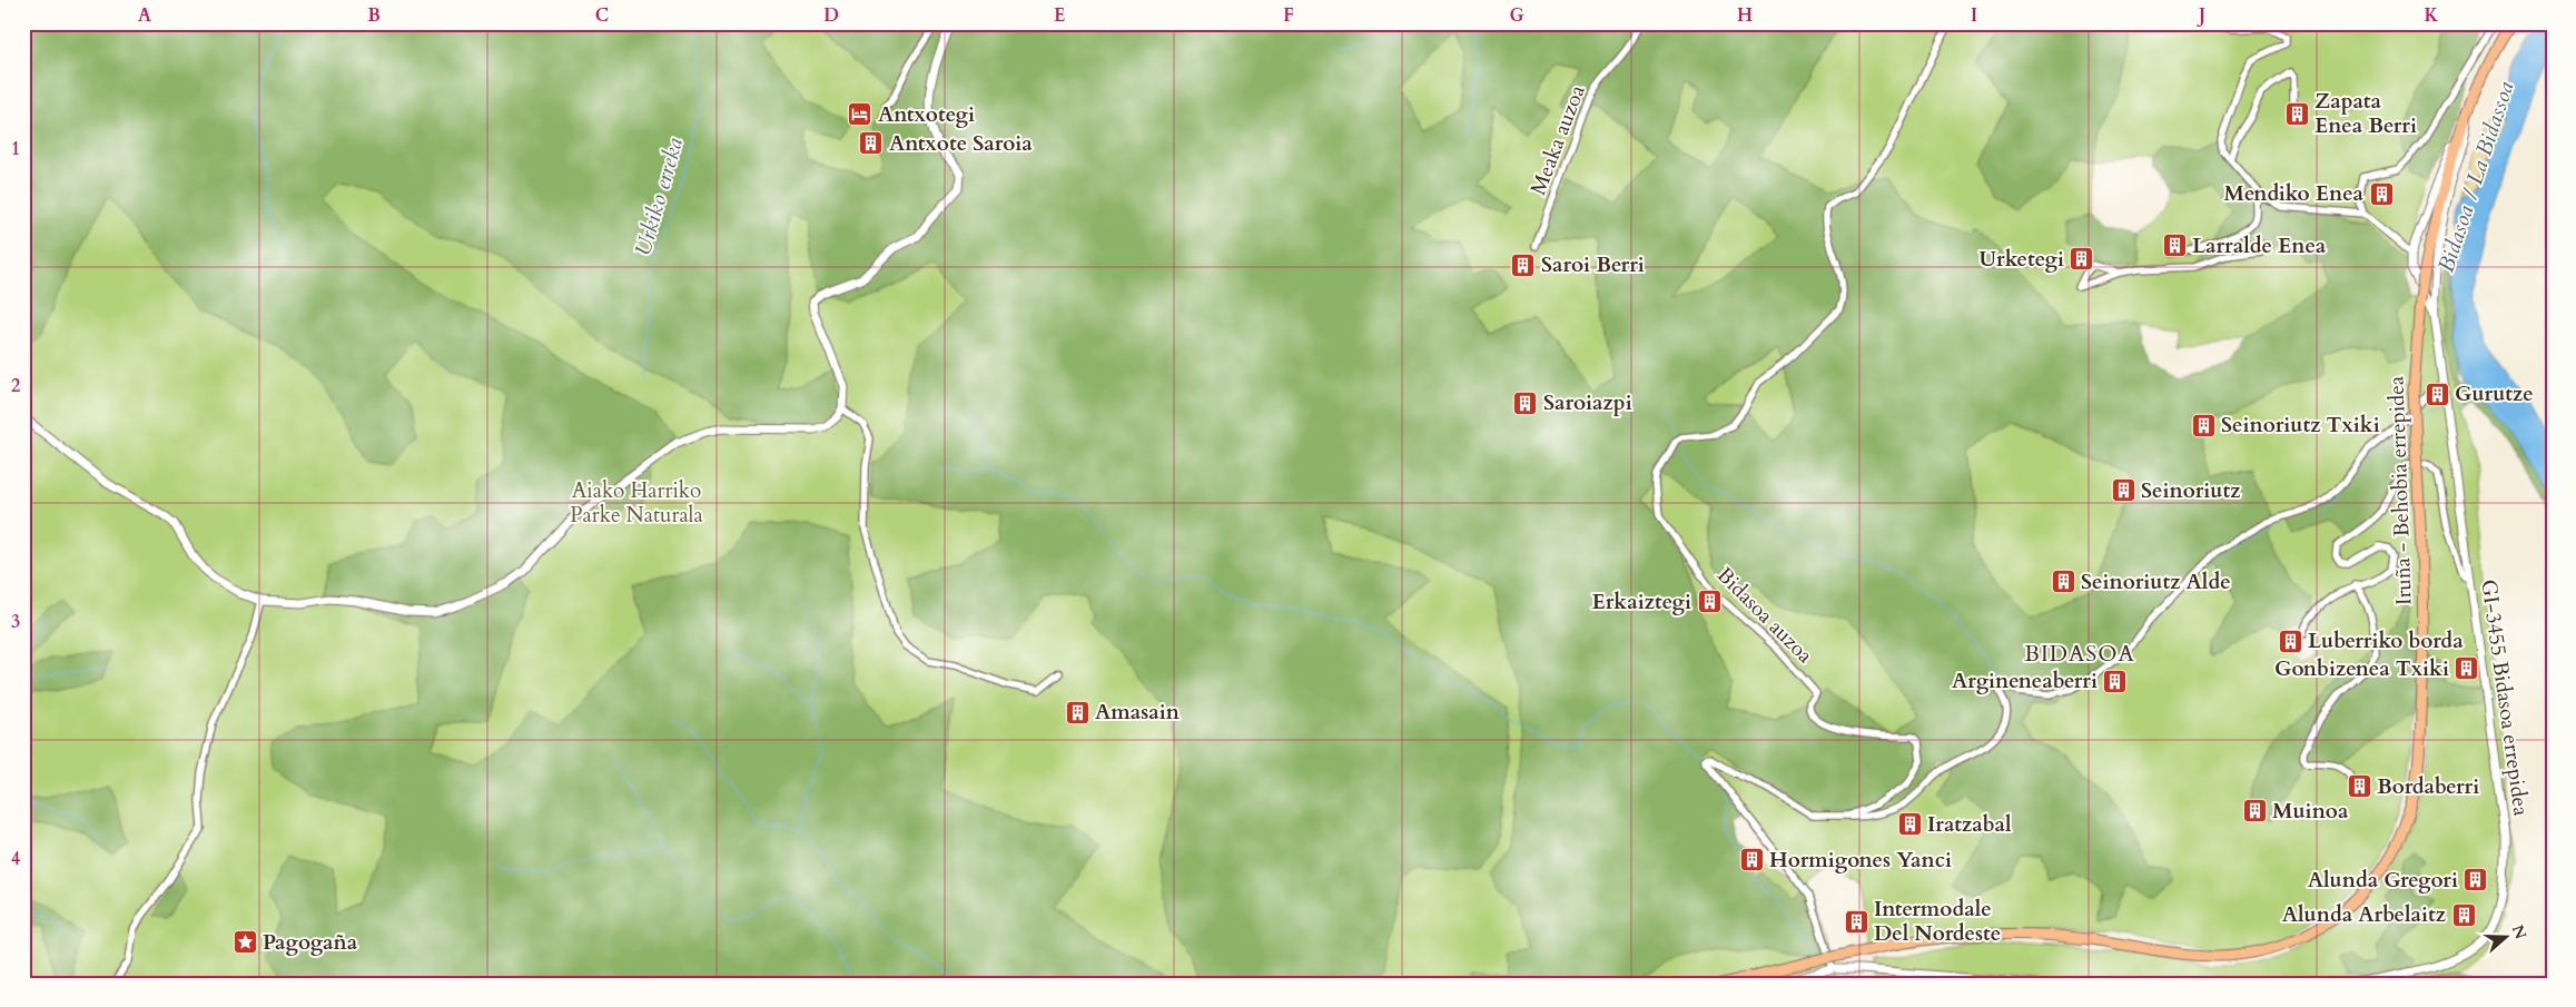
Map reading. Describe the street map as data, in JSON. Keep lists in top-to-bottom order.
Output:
{
  "streets": {
    "highway": ["Iruña - Behobia errepidea"],
    "street": ["Meaka auzoa", "Bidasoa auzoa", "GI-3455 Bidasoa errepidea"]
  },
  "crossings": [
    ["Bidasoa auzoa", "GI-3455 Bidasoa errepidea"]
  ],
  "districts": ["BIDASOA"],
  "water": ["Bidasoa / La Bidassoa", "Urkiko erreka"],
  "parks": ["Aiako Harriko Parke Naturala"],
  "places": {
    "building": [
      "Zapata Enea Berri",
      "Antxote Saroia",
      "Mendiko Enea",
      "Larralde Enea",
      "Urketegi",
      "Saroi Berri",
      "Gurutze",
      "Saroiazpi",
      "Seinoriutz Txiki",
      "Seinoriutz",
      "Seinoriutz Alde",
      "Erkaiztegi",
      "Luberriko borda",
      "Gonbizenea Txiki",
      "Argineneaberri",
      "Amasain",
      "Bordaberri",
      "Muinoa",
      "Iratzabal",
      "Hormigones Yanci",
      "Alunda Gregori",
      "Alunda Arbelaitz",
      "Intermodale Del Nordeste"
    ],
    "hotel": ["Antxotegi"],
    "place": ["Pagogaña"]
  },
  "north": "right",
  "grid": {
    "columns": [
      "A",
      "B",
      "C",
      "D",
      "E",
      "F",
      "G",
      "H",
      "I",
      "J",
      "K"
    ],
    "rows": [
      "1",
      "2",
      "3",
      "4"
    ]
  }
}
